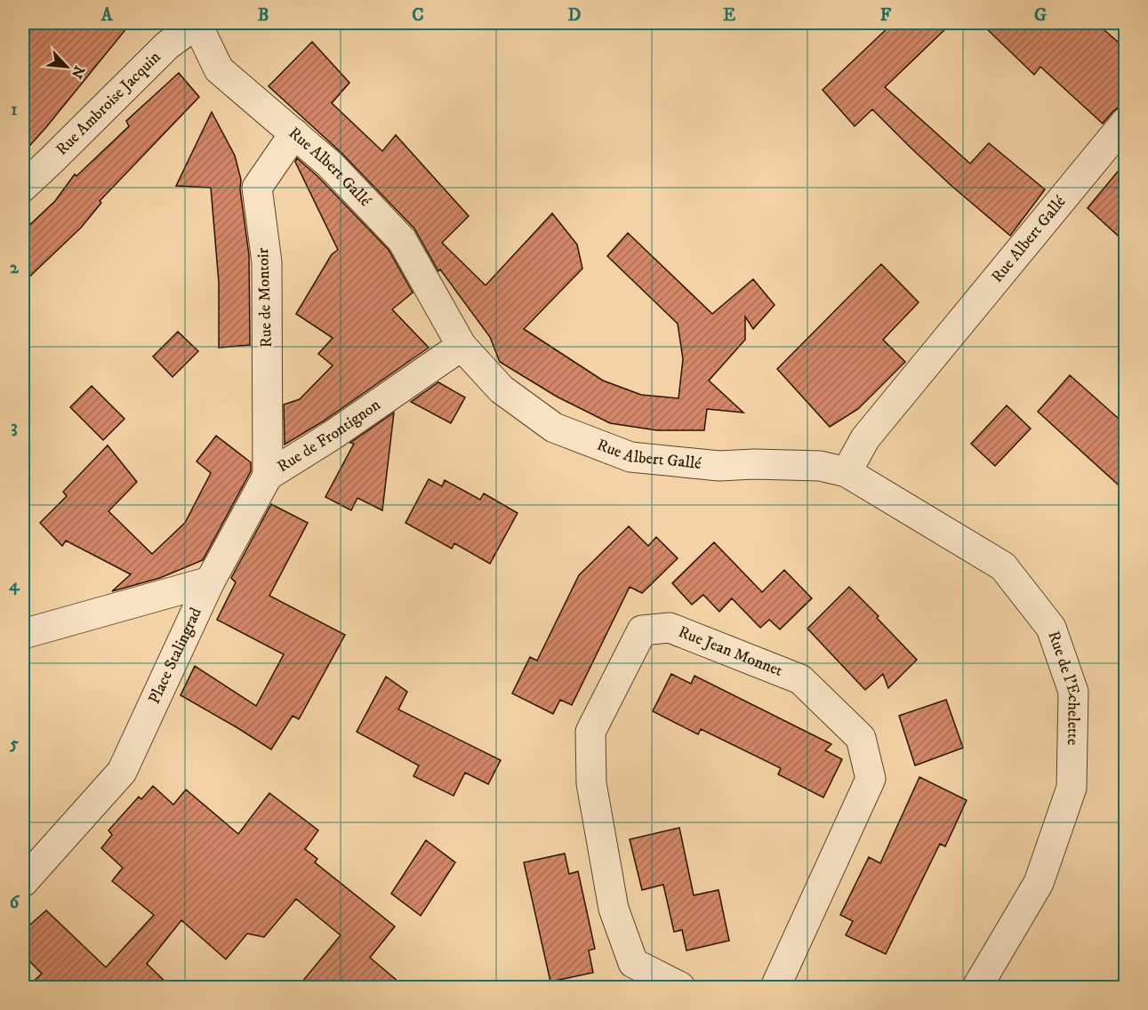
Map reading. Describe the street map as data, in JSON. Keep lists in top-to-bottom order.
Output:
{
  "streets": {
    "street": [
      "Rue Ambroise Jacquin",
      "Rue Albert Gallé",
      "Rue de Montoir",
      "Rue de Frontignon",
      "Rue Jean Monnet",
      "Place Stalingrad",
      "Rue de l'Echelette"
    ]
  },
  "crossings": [
    ["Rue Ambroise Jacquin", "Rue Albert Gallé"],
    ["Rue Albert Gallé", "Rue de Montoir"],
    ["Rue Albert Gallé", "Rue de Frontignon"],
    ["Rue Albert Gallé", "Rue de l'Echelette"],
    ["Rue de Montoir", "Rue de Frontignon"],
    ["Rue de Frontignon", "Place Stalingrad"]
  ],
  "north": "bottom right",
  "grid": {
    "columns": [
      "A",
      "B",
      "C",
      "D",
      "E",
      "F",
      "G"
    ],
    "rows": [
      "1",
      "2",
      "3",
      "4",
      "5",
      "6"
    ]
  }
}
